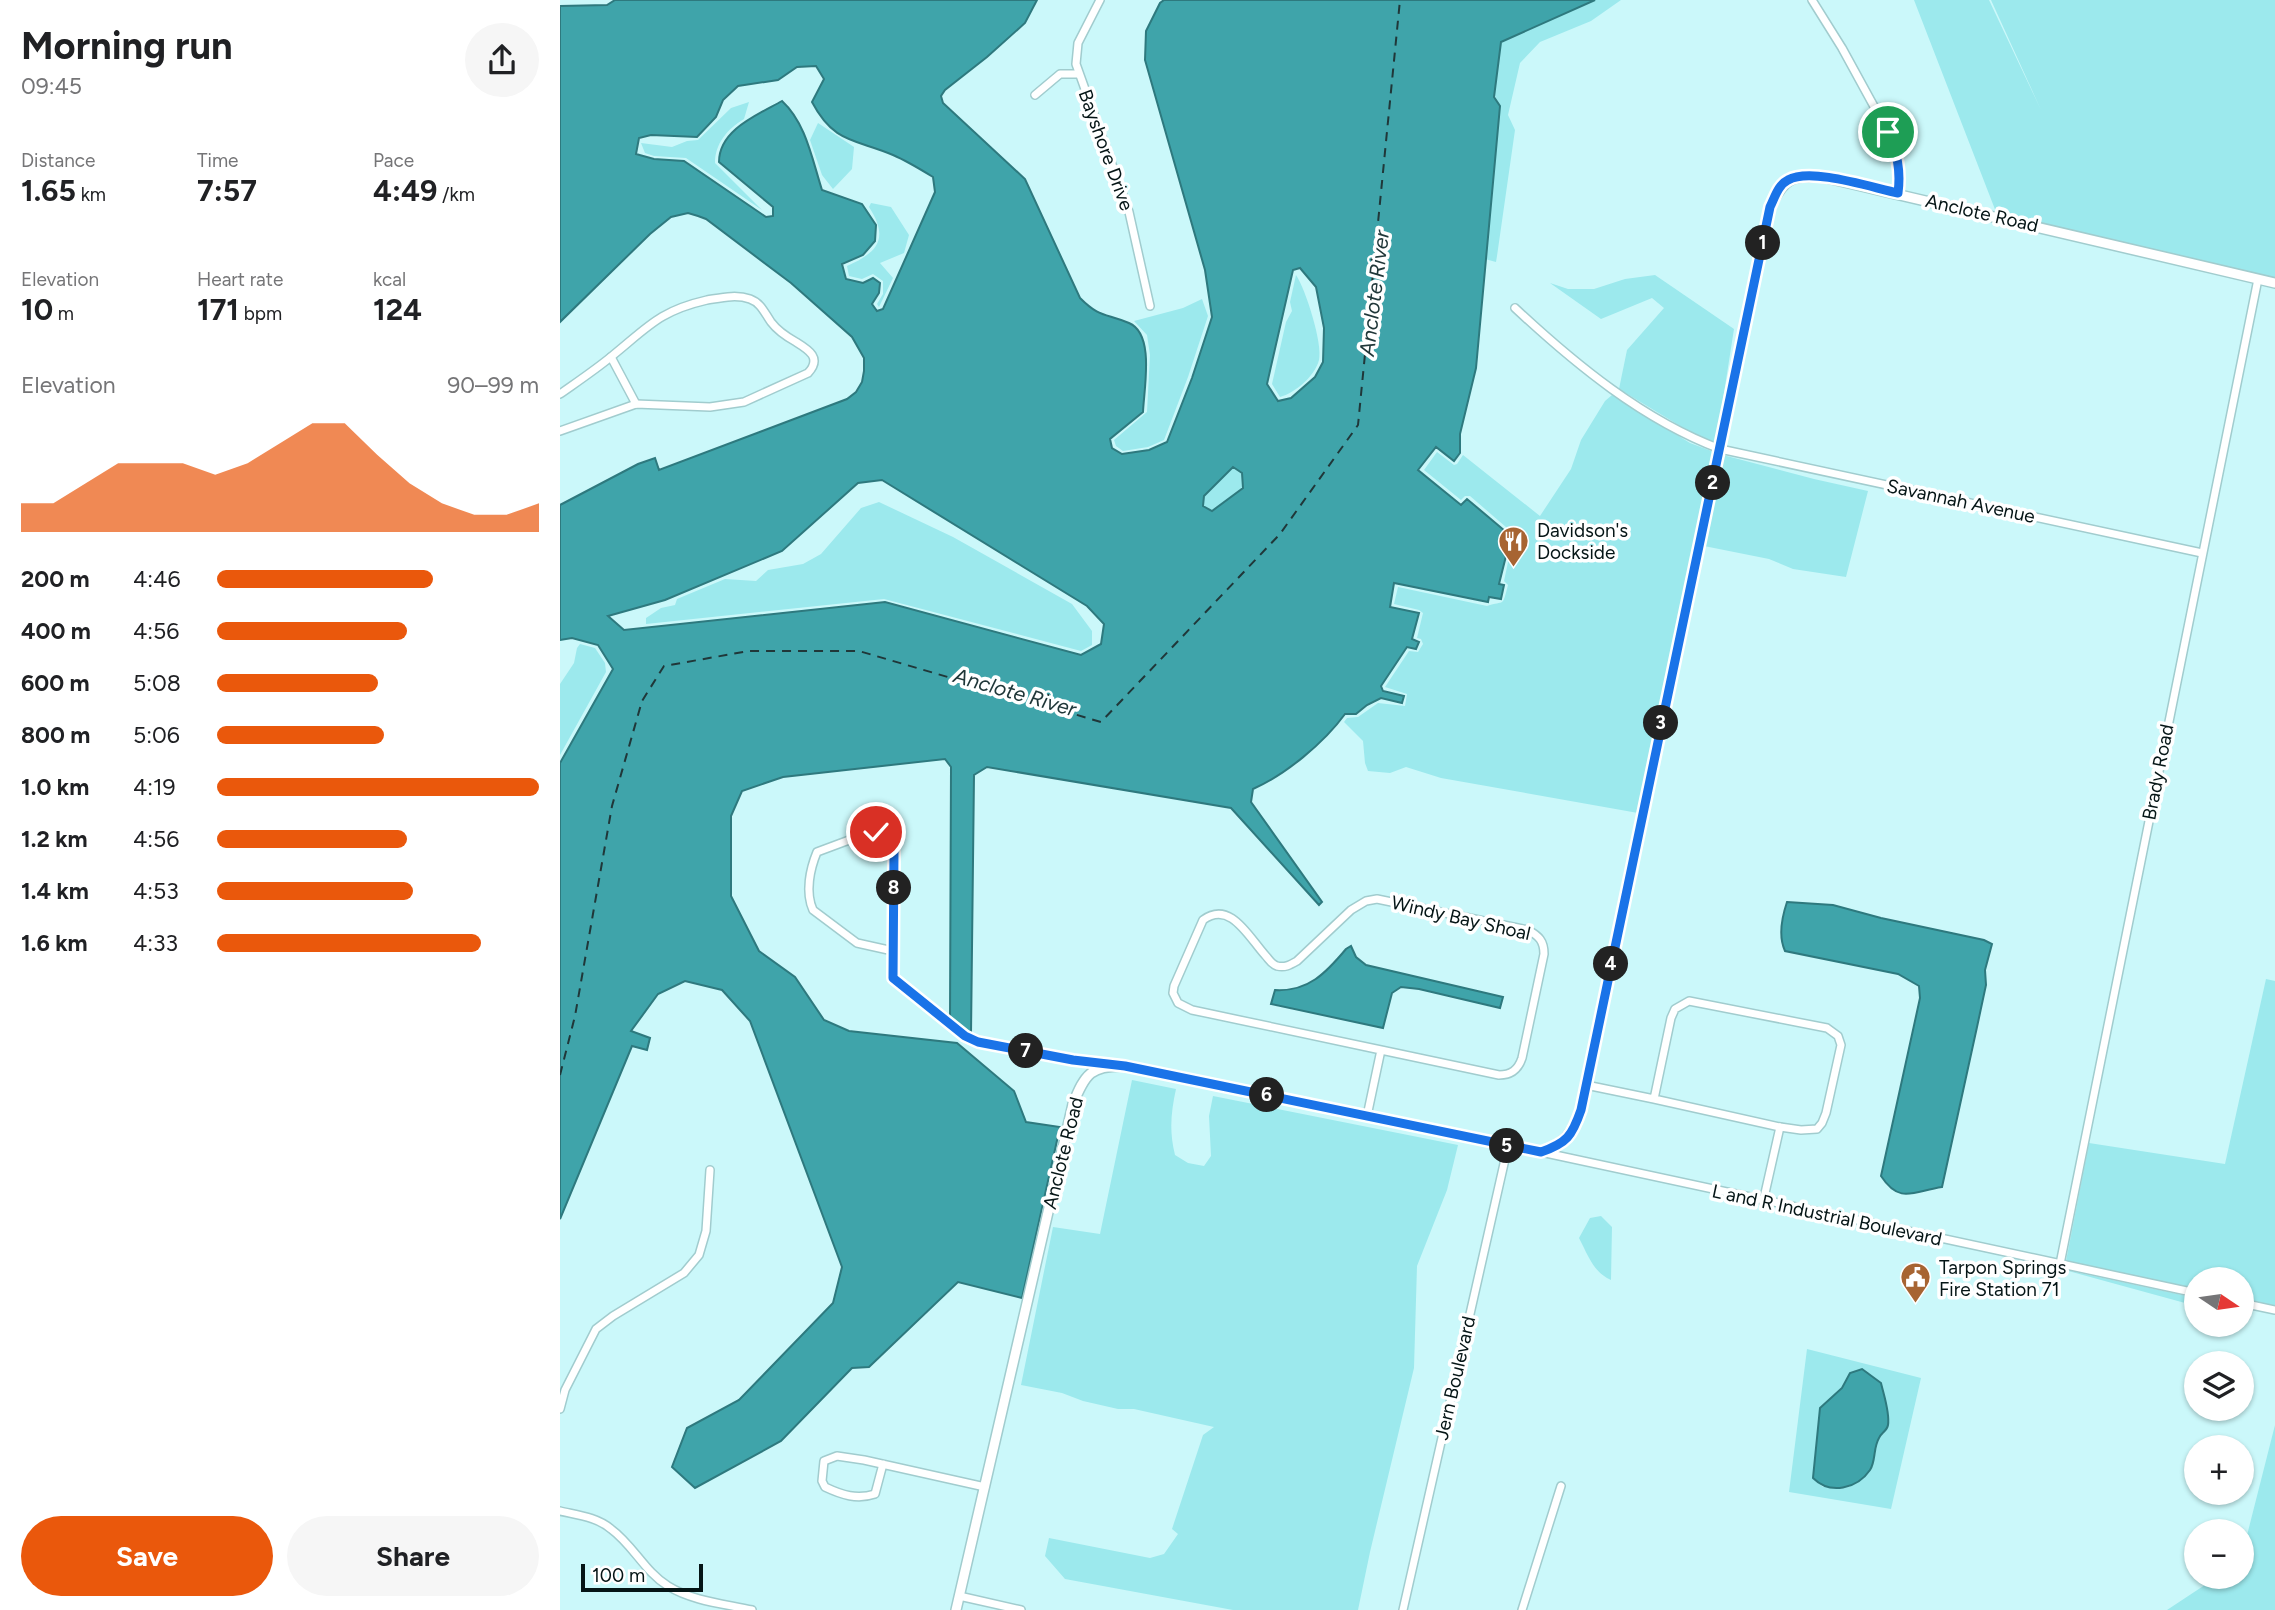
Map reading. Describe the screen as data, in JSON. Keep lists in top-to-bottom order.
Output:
{
  "streets": {
    "street": [
      "Bayshore Drive",
      "Anclote Road",
      "Savannah Avenue",
      "Brady Road",
      "Windy Bay Shoal",
      "L and R Industrial Boulevard",
      "Jern Boulevard"
    ]
  },
  "crossings": [
    ["Anclote Road", "Savannah Avenue"],
    ["Anclote Road", "Brady Road"],
    ["Anclote Road", "L and R Industrial Boulevard"],
    ["Savannah Avenue", "Brady Road"],
    ["Brady Road", "L and R Industrial Boulevard"]
  ],
  "water": ["Anclote River"],
  "places": {
    "restaurant": ["Davidson's Dockside"],
    "public building": ["Tarpon Springs Fire Station 71"]
  },
  "scale_bar": "100 m",
  "north": "right",
  "page": {
    "heading": ["Morning run", "09:45"],
    "stats": [
      ["Distance", "1.65 km"],
      ["Time", "7:57"],
      ["Pace", "4:49 /km"],
      ["Elevation", "10 m"],
      ["Heart rate", "171 bpm"],
      ["kcal", "124"]
    ],
    "pins": [
      "1",
      "2",
      "3",
      "8",
      "4",
      "7",
      "6",
      "5"
    ],
    "chart": ["Elevation", "90–99 m"],
    "list": [
      {
        "name": "200 m",
        "note": "4:46"
      },
      {
        "name": "400 m",
        "note": "4:56"
      },
      {
        "name": "600 m",
        "note": "5:08"
      },
      {
        "name": "800 m",
        "note": "5:06"
      },
      {
        "name": "1.0 km",
        "note": "4:19"
      },
      {
        "name": "1.2 km",
        "note": "4:56"
      },
      {
        "name": "1.4 km",
        "note": "4:53"
      },
      {
        "name": "1.6 km",
        "note": "4:33"
      }
    ],
    "map_buttons": ["+", "−"],
    "buttons": ["Save", "Share"],
    "scale": "100 m"
  }
}
